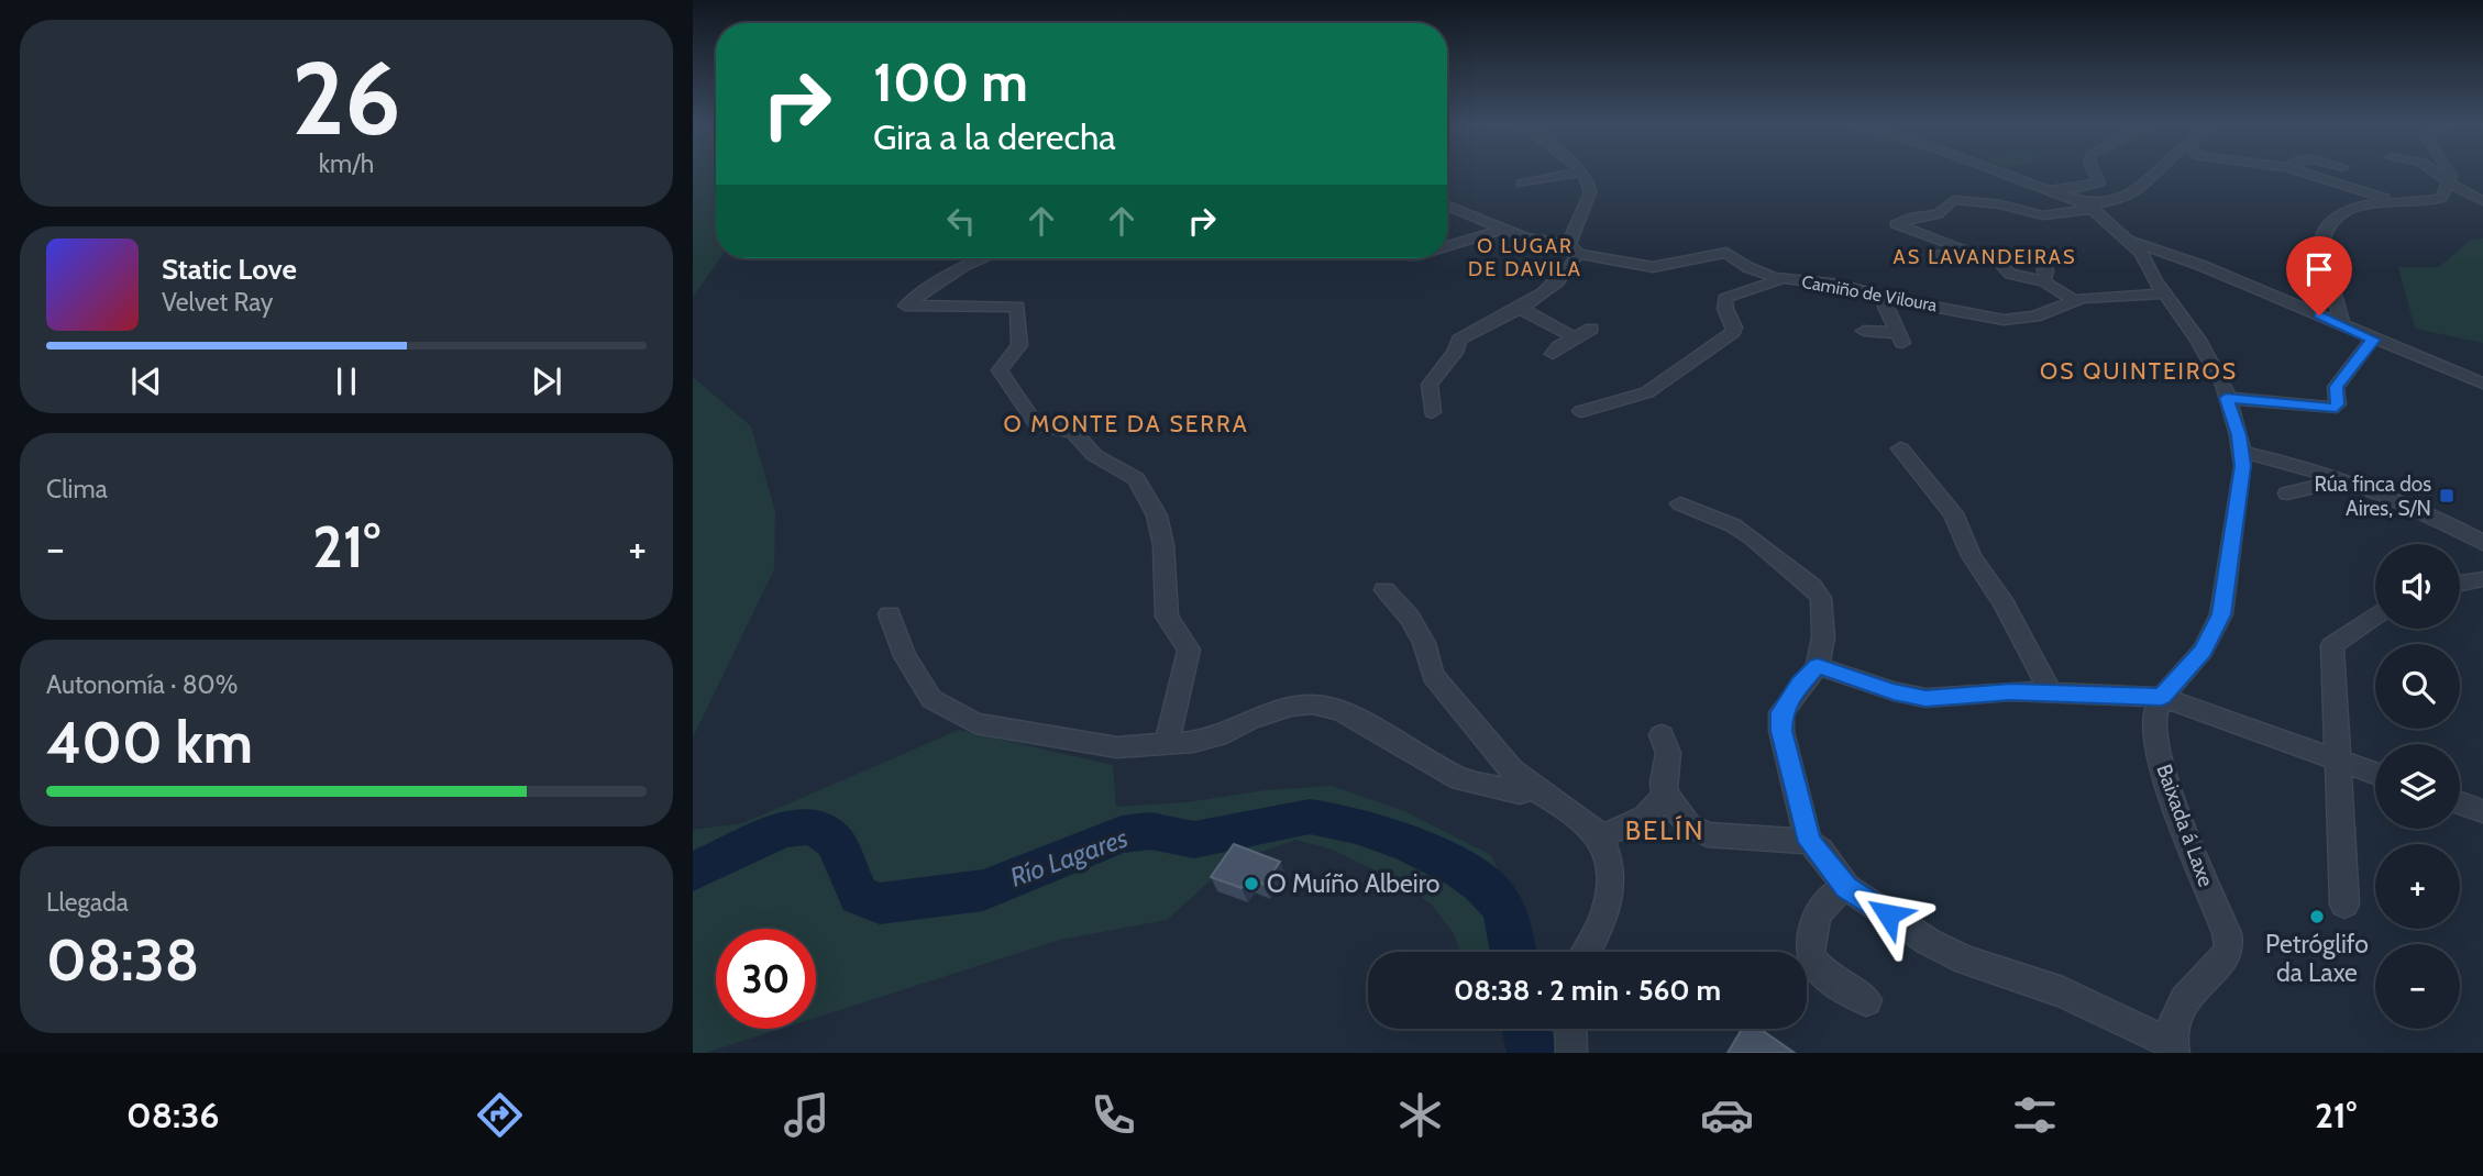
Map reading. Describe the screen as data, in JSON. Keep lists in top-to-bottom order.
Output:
{
  "streets": {
    "street": ["Camiño de Viloura", "Baixada á Laxe"]
  },
  "districts": [
    "O LUGAR DE DAVILA",
    "AS LAVANDEIRAS",
    "OS QUINTEIROS",
    "O MONTE DA SERRA",
    "BELÍN"
  ],
  "water": ["Río Lagares"],
  "places": {
    "transit": ["Rúa finca dos Aires, S/N"],
    "other": ["O Muíño Albeiro", "Petróglifo da Laxe"]
  },
  "page": {
    "tile": [
      ["26", "km/h"],
      "Clima",
      ["Autonomía · 80%", "400 km"],
      ["Llegada", "08:38"]
    ],
    "turn": ["100 m", "Gira a la derecha"],
    "song": ["Static Love", "Velvet Ray"],
    "heat": ["−", "21°", "+"],
    "map_buttons": ["+", "−"],
    "limit": "30",
    "trip": "08:38 · 2 min · 560 m",
    "tabs": ["08:36", "21°"]
  }
}
